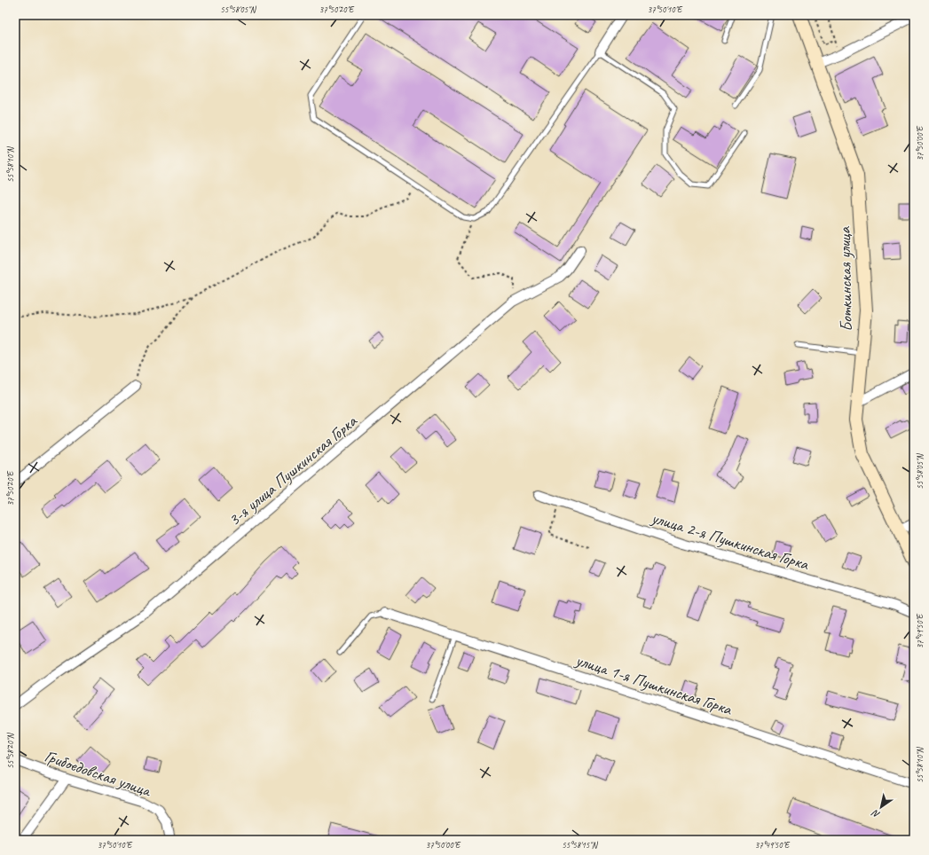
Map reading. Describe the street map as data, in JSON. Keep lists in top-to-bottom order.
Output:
{
  "streets": {
    "street": [
      "Боткинская улица",
      "3-я улица Пушкинская Горка",
      "улица 2-я Пушкинская Горка",
      "улица 1-я Пушкинская Горка",
      "Грибоедовская улица"
    ]
  },
  "north": "bottom left",
  "coordinates": [
    "55°58'05\"N",
    "37°50'20\"E",
    "37°50'10\"E",
    "37°50'00\"E",
    "55°58'10\"N",
    "37°49'50\"E",
    "55°58'20\"N",
    "55°58'15\"N"
  ]
}
